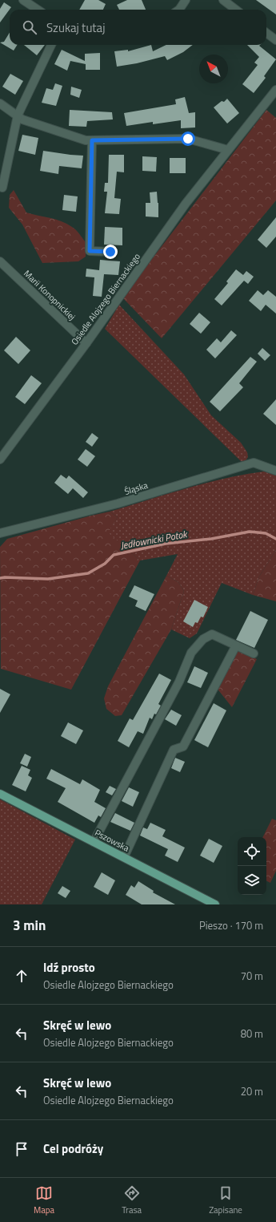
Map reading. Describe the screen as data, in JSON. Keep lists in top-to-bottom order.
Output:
{
  "streets": {
    "main road": ["Pszowska"],
    "street": ["Marii Konopnickiej", "Osiedle Alojzego Biernackiego", "Śląska"]
  },
  "crossings": [
    ["Marii Konopnickiej", "Osiedle Alojzego Biernackiego"]
  ],
  "water": ["Jedłownicki Potok"],
  "north": "top left",
  "page": {
    "search": "Szukaj tutaj",
    "heading": ["3 min", "Pieszo · 170 m"],
    "list": [
      ["Idź prosto", "Osiedle Alojzego Biernackiego", "70 m"],
      ["Skręć w lewo", "Osiedle Alojzego Biernackiego", "80 m"],
      ["Skręć w lewo", "Osiedle Alojzego Biernackiego", "20 m"],
      "Cel podróży"
    ],
    "nav": ["Mapa", "Trasa", "Zapisane"]
  }
}
